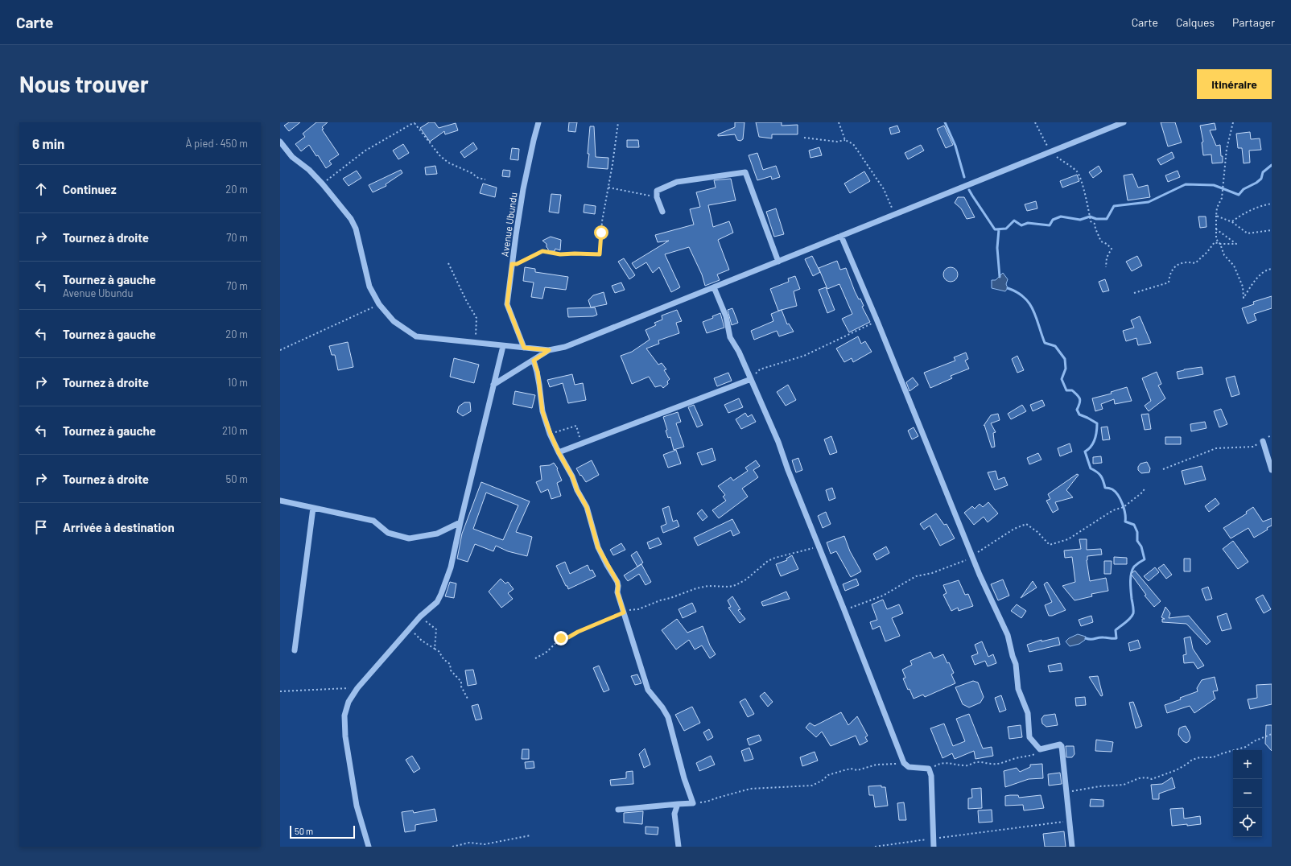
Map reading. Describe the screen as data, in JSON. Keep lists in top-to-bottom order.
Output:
{
  "streets": {
    "street": ["Avenue Ubundu"]
  },
  "scale_bar": "50 m",
  "page": {
    "header": "Carte",
    "nav": ["Carte", "Calques", "Partager"],
    "buttons": "Itinéraire",
    "title": "Nous trouver",
    "heading": ["6 min", "À pied · 450 m"],
    "list": [
      ["Continuez", "20 m"],
      ["Tournez à droite", "70 m"],
      ["Tournez à gauche", "Avenue Ubundu", "70 m"],
      ["Tournez à gauche", "20 m"],
      ["Tournez à droite", "10 m"],
      ["Tournez à gauche", "210 m"],
      ["Tournez à droite", "50 m"],
      "Arrivée à destination"
    ],
    "map_buttons": ["+", "−"],
    "scale": "50 m"
  }
}
